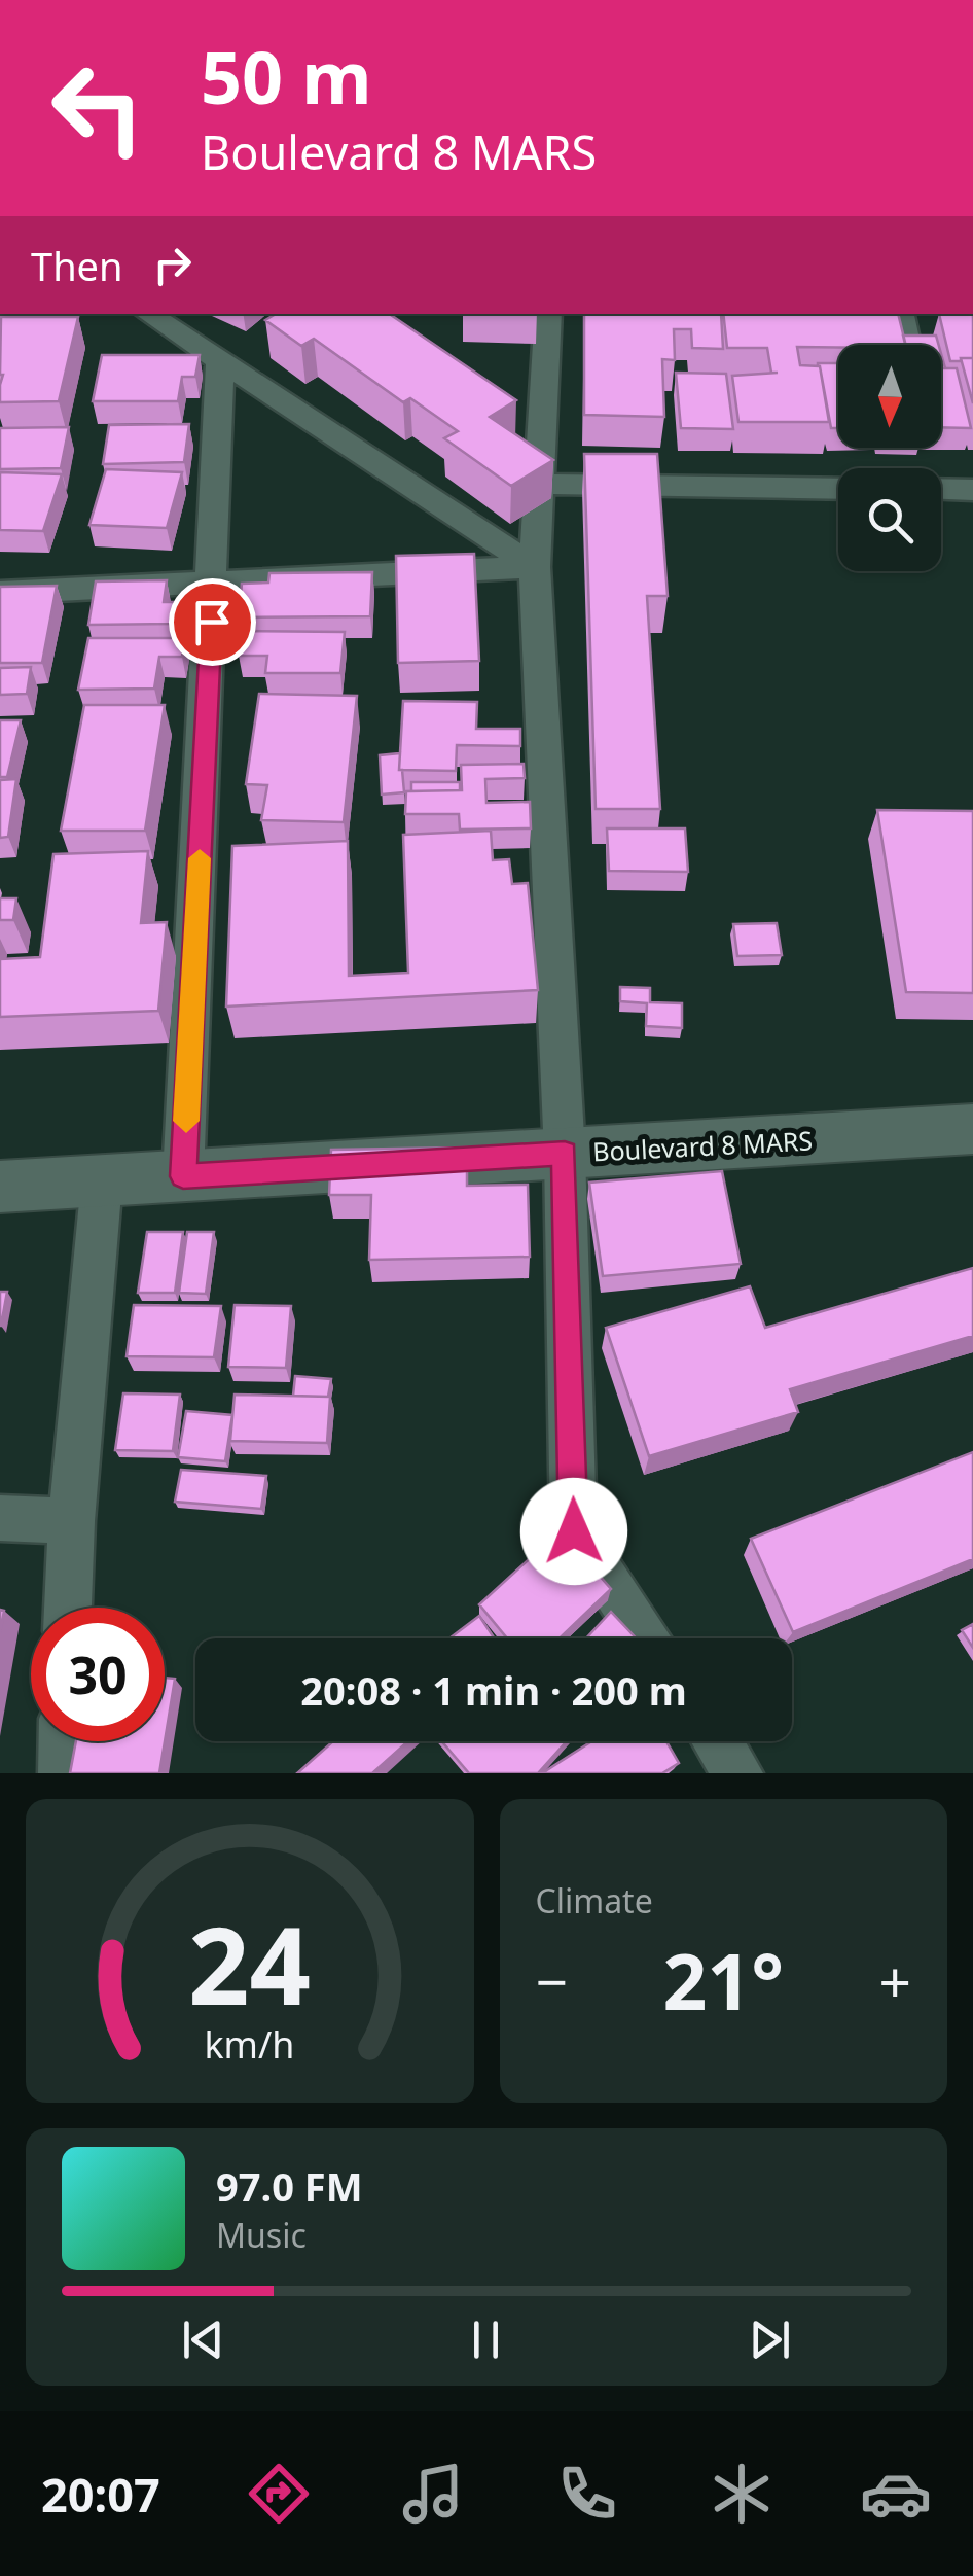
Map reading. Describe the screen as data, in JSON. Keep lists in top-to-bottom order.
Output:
{
  "streets": {
    "main road": ["Boulevard 8 MARS"]
  },
  "north": "bottom",
  "page": {
    "turn": ["50 m", "Boulevard 8 MARS"],
    "then": "Then",
    "limit": "30",
    "trip": "20:08 · 1 min · 200 m",
    "tile": "Climate",
    "heat": ["−", "21°", "+"],
    "song": ["97.0 FM", "Music"],
    "tabs": "20:07",
    "gauge": ["24", "km/h"]
  }
}
